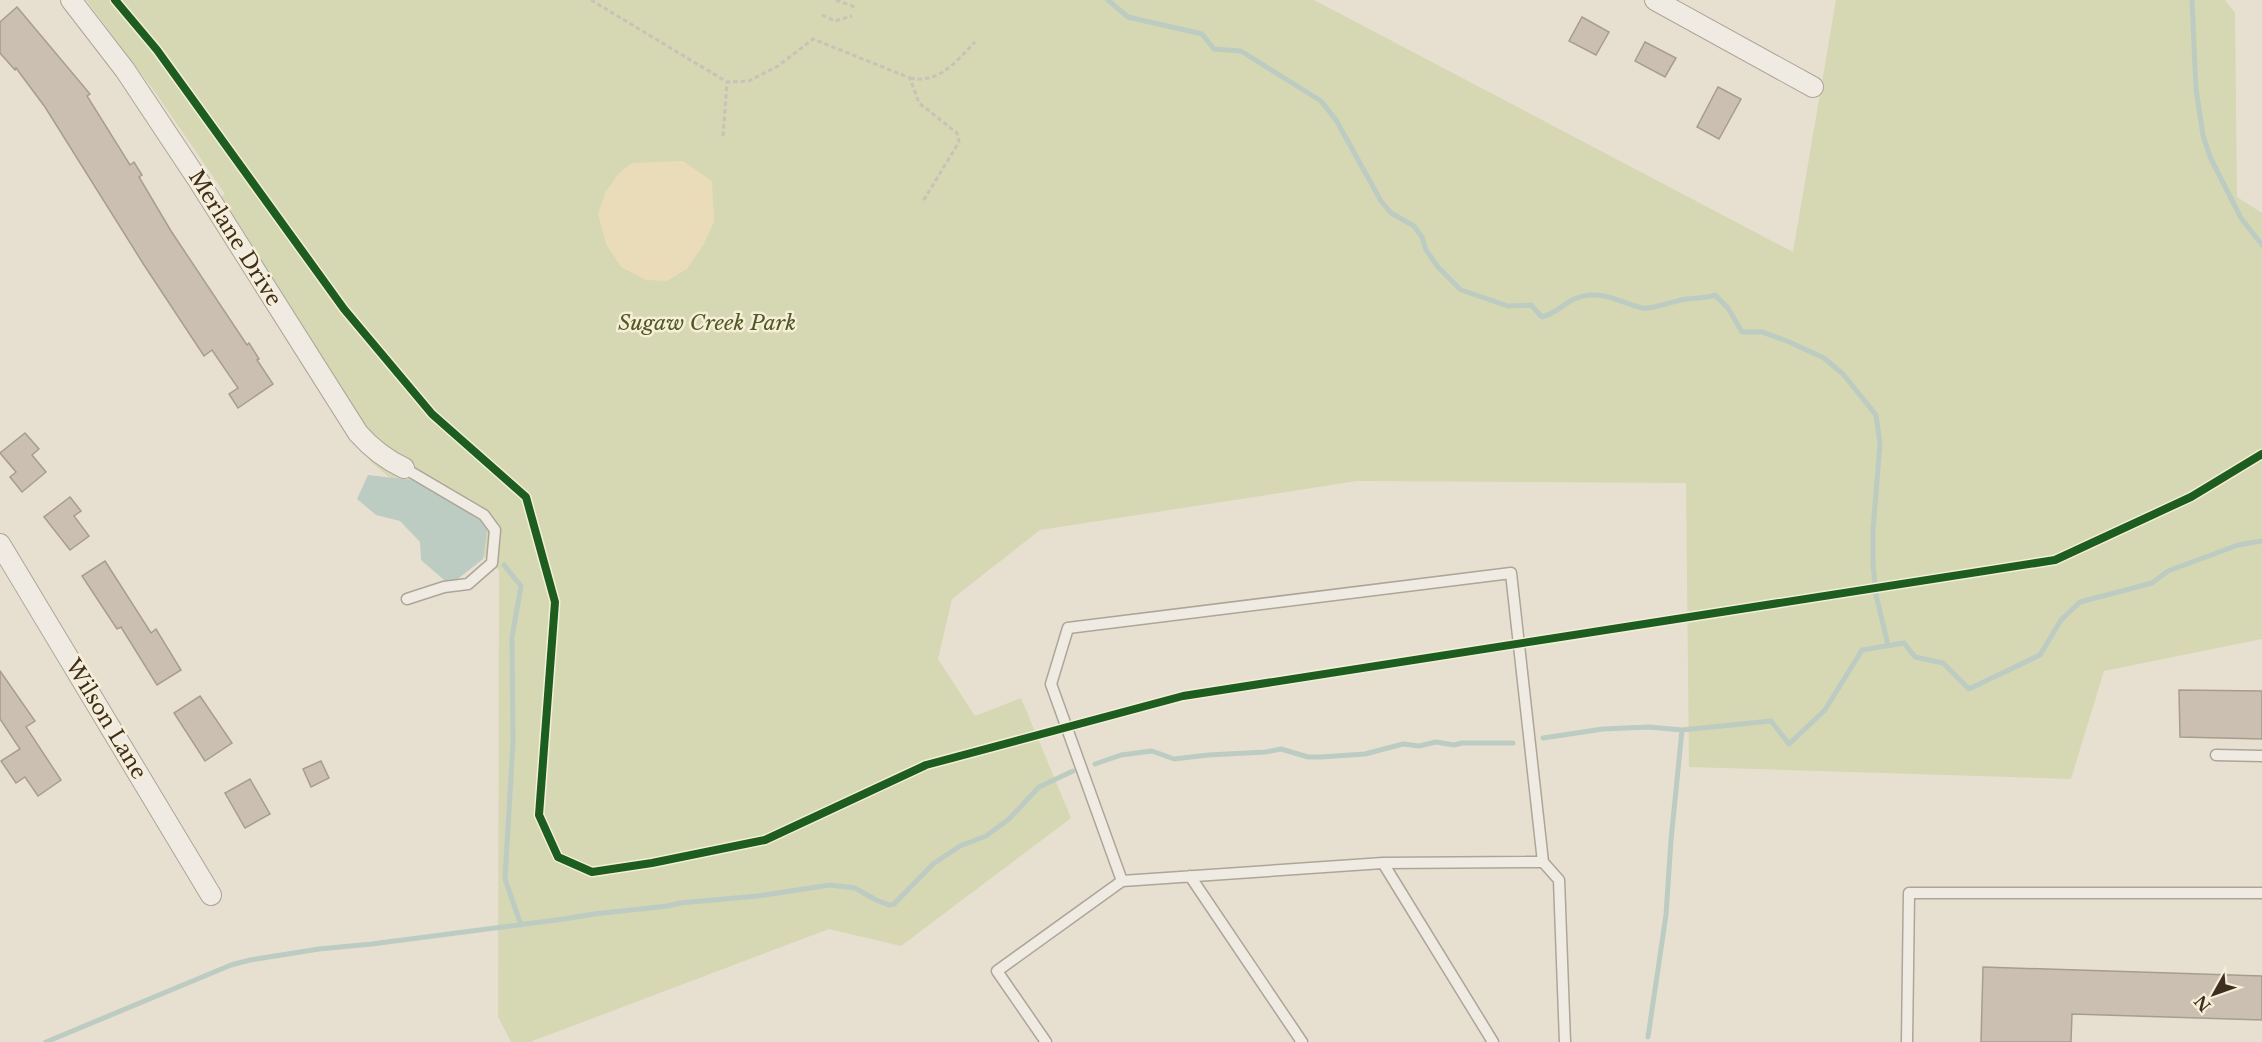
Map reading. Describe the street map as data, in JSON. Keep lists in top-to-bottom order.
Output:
{
  "streets": {
    "street": ["Merlane Drive", "Wilson Lane"]
  },
  "parks": ["Sugaw Creek Park"],
  "north": "bottom left"
}
